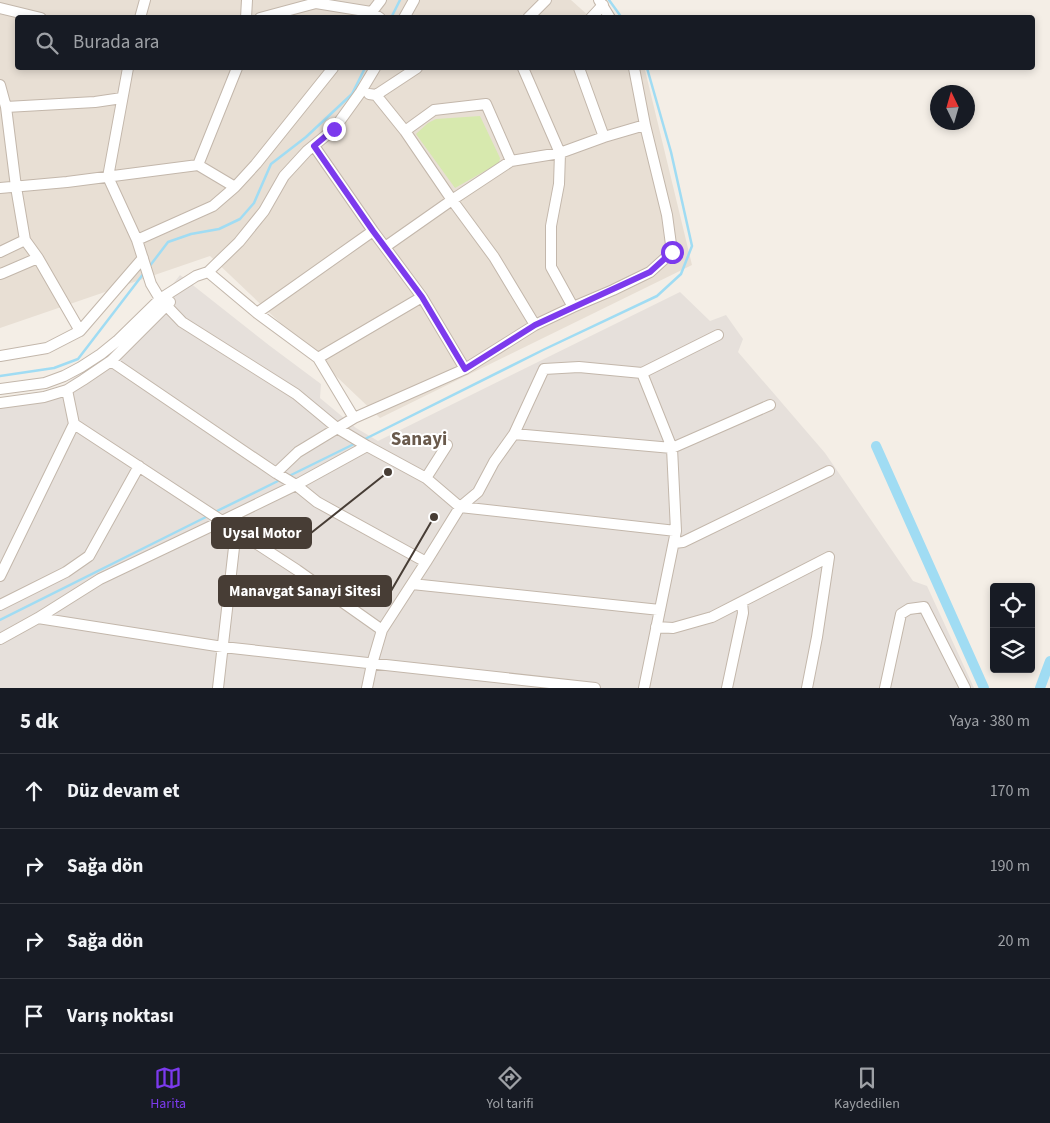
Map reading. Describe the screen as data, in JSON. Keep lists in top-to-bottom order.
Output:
{
  "districts": ["Sanayi"],
  "places": ["Uysal Motor", "Manavgat Sanayi Sitesi"],
  "north": "top",
  "page": {
    "search": "Burada ara",
    "heading": ["5 dk", "Yaya · 380 m"],
    "list": [
      ["Düz devam et", "170 m"],
      ["Sağa dön", "190 m"],
      ["Sağa dön", "20 m"],
      "Varış noktası"
    ],
    "nav": ["Harita", "Yol tarifi", "Kaydedilen"]
  }
}
